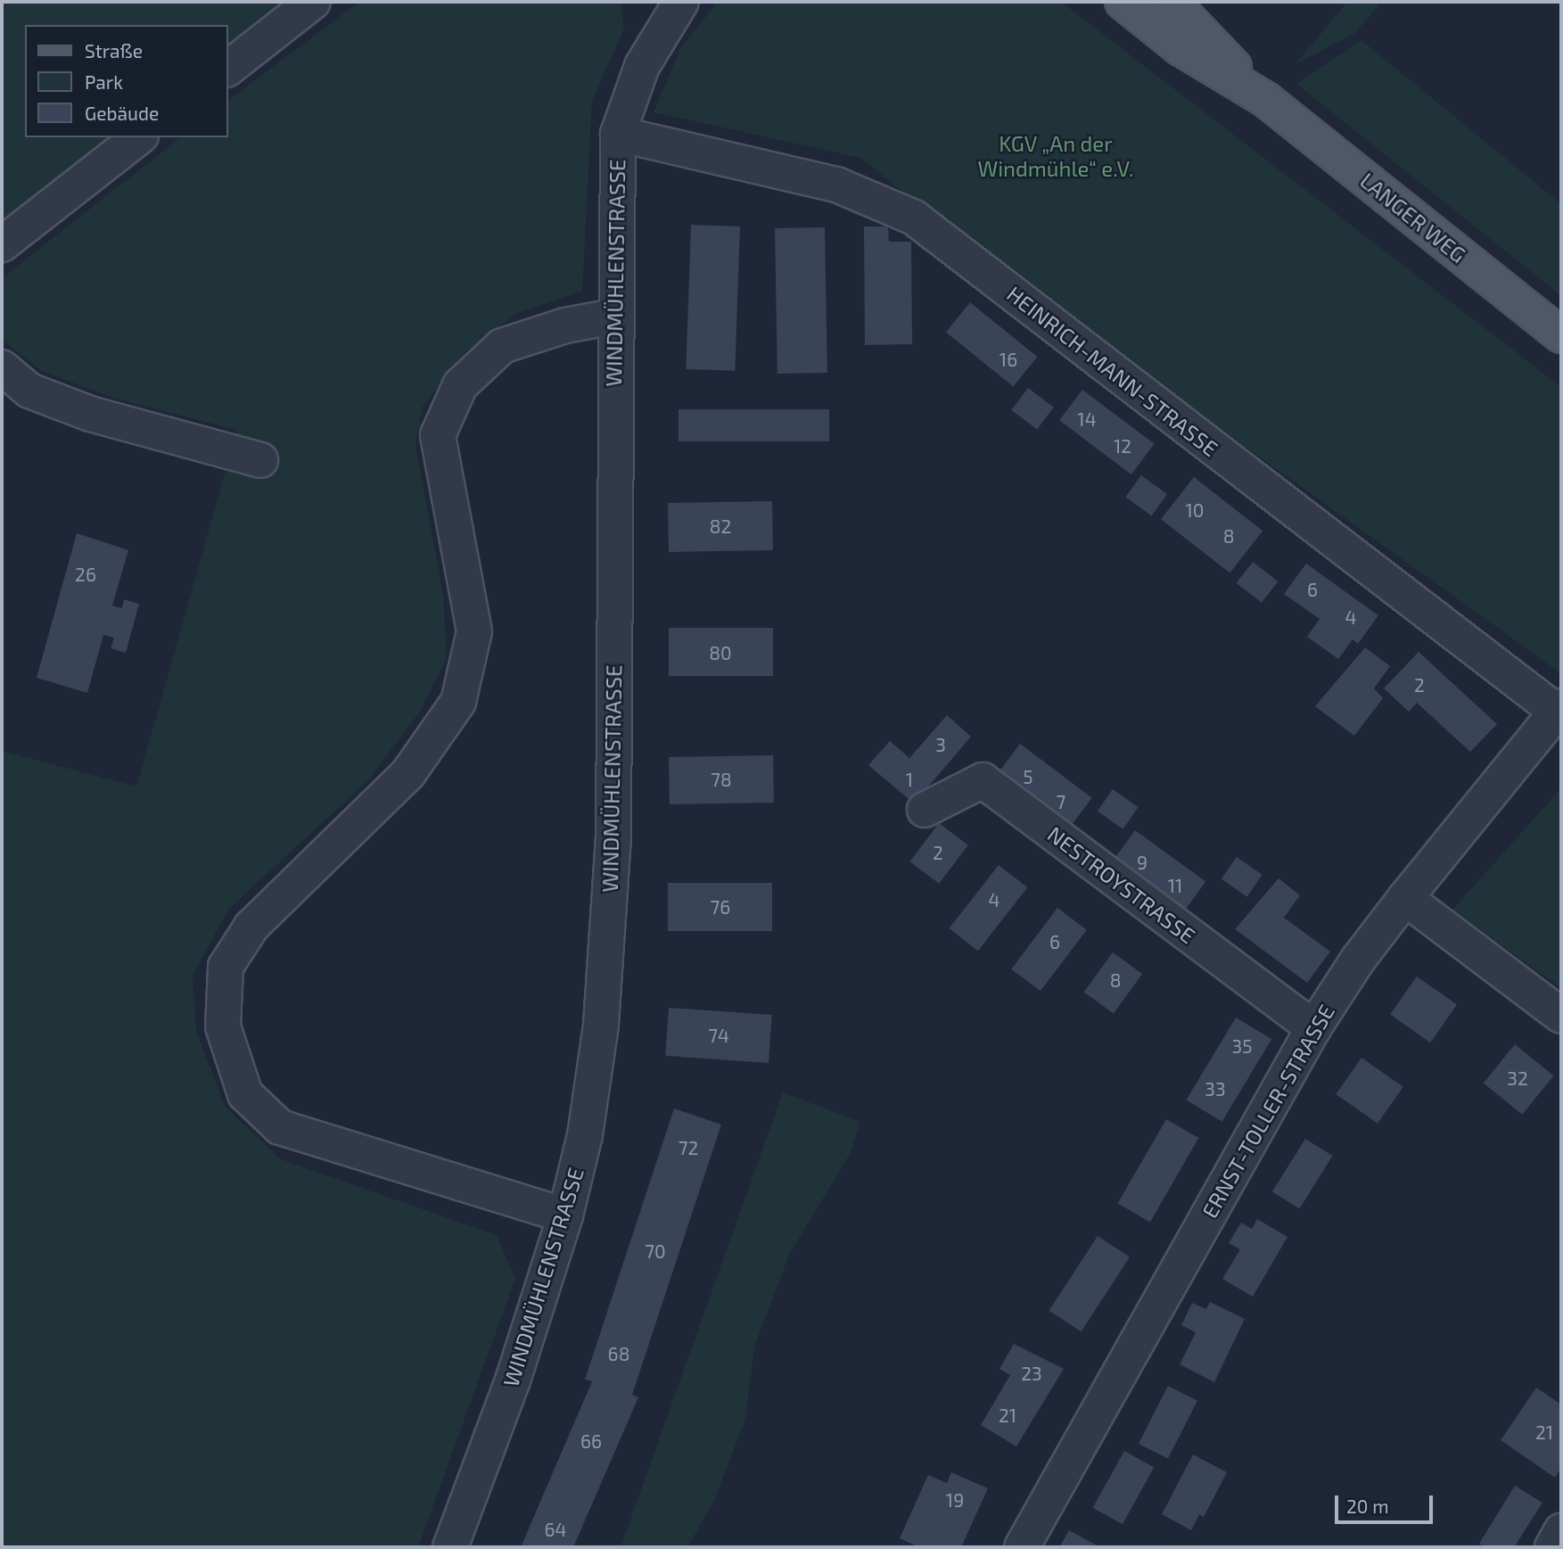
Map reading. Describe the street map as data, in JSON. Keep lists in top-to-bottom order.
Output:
{
  "streets": {
    "main road": ["LANGER WEG"],
    "street": [
      "WINDMÜHLENSTRASSE",
      "HEINRICH-MANN-STRASSE",
      "NESTROYSTRASSE",
      "ERNST-TOLLER-STRASSE"
    ]
  },
  "crossings": [
    ["WINDMÜHLENSTRASSE", "HEINRICH-MANN-STRASSE"],
    ["HEINRICH-MANN-STRASSE", "ERNST-TOLLER-STRASSE"],
    ["NESTROYSTRASSE", "ERNST-TOLLER-STRASSE"]
  ],
  "parks": ["KGV „An der Windmühle“ e.V."],
  "house_numbers": [
    "16",
    "14",
    "12",
    "10",
    "82",
    "8",
    "26",
    "6",
    "4",
    "80",
    "2",
    "3",
    "5",
    "78",
    "1",
    "7",
    "2",
    "9",
    "11",
    "4",
    "76",
    "6",
    "8",
    "74",
    "35",
    "32",
    "33",
    "72",
    "70",
    "68",
    "23",
    "21",
    "21",
    "66",
    "19",
    "64"
  ],
  "legend": ["Straße", "Park", "Gebäude"],
  "scale_bar": "20 m"
}
